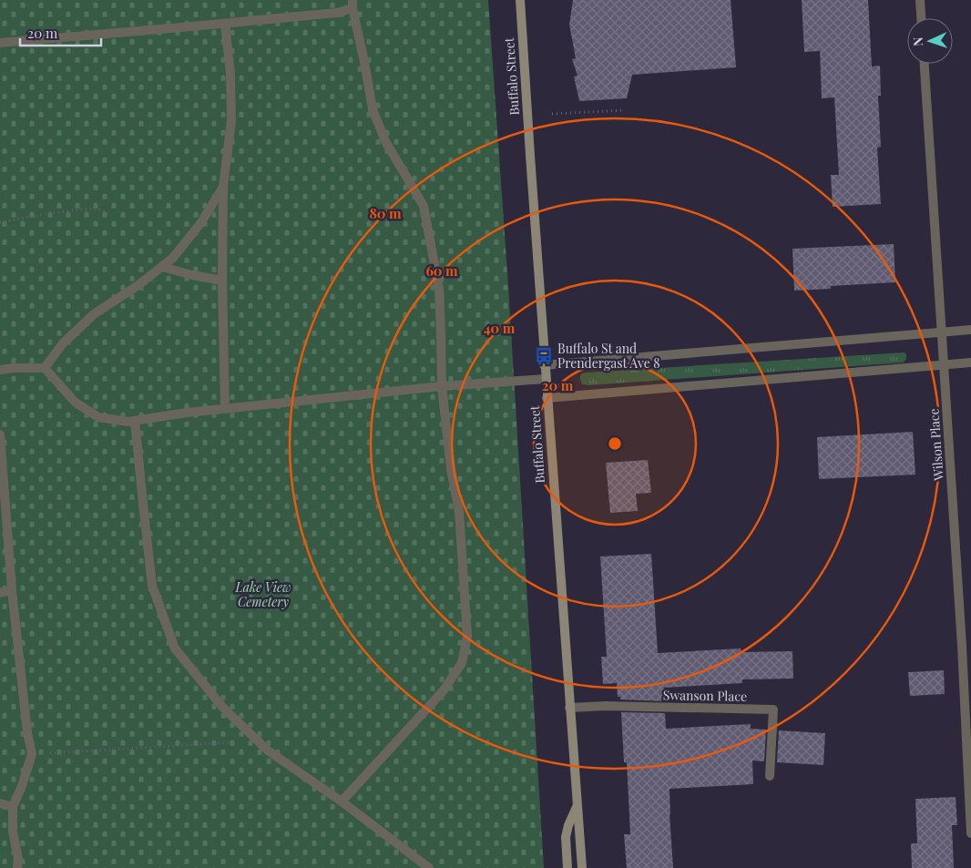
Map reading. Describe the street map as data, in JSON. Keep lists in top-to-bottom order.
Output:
{
  "streets": {
    "street": ["Buffalo Street", "Wilson Place", "Swanson Place"]
  },
  "crossings": [
    ["Buffalo Street", "Swanson Place"]
  ],
  "parks": ["Lake View Cemetery"],
  "places": {
    "bus stop": ["Buffalo St and Prendergast Ave 8"]
  },
  "scale_bar": "20 m",
  "north": "left",
  "rings": [
    "80 m",
    "60 m",
    "40 m",
    "20 m"
  ]
}
